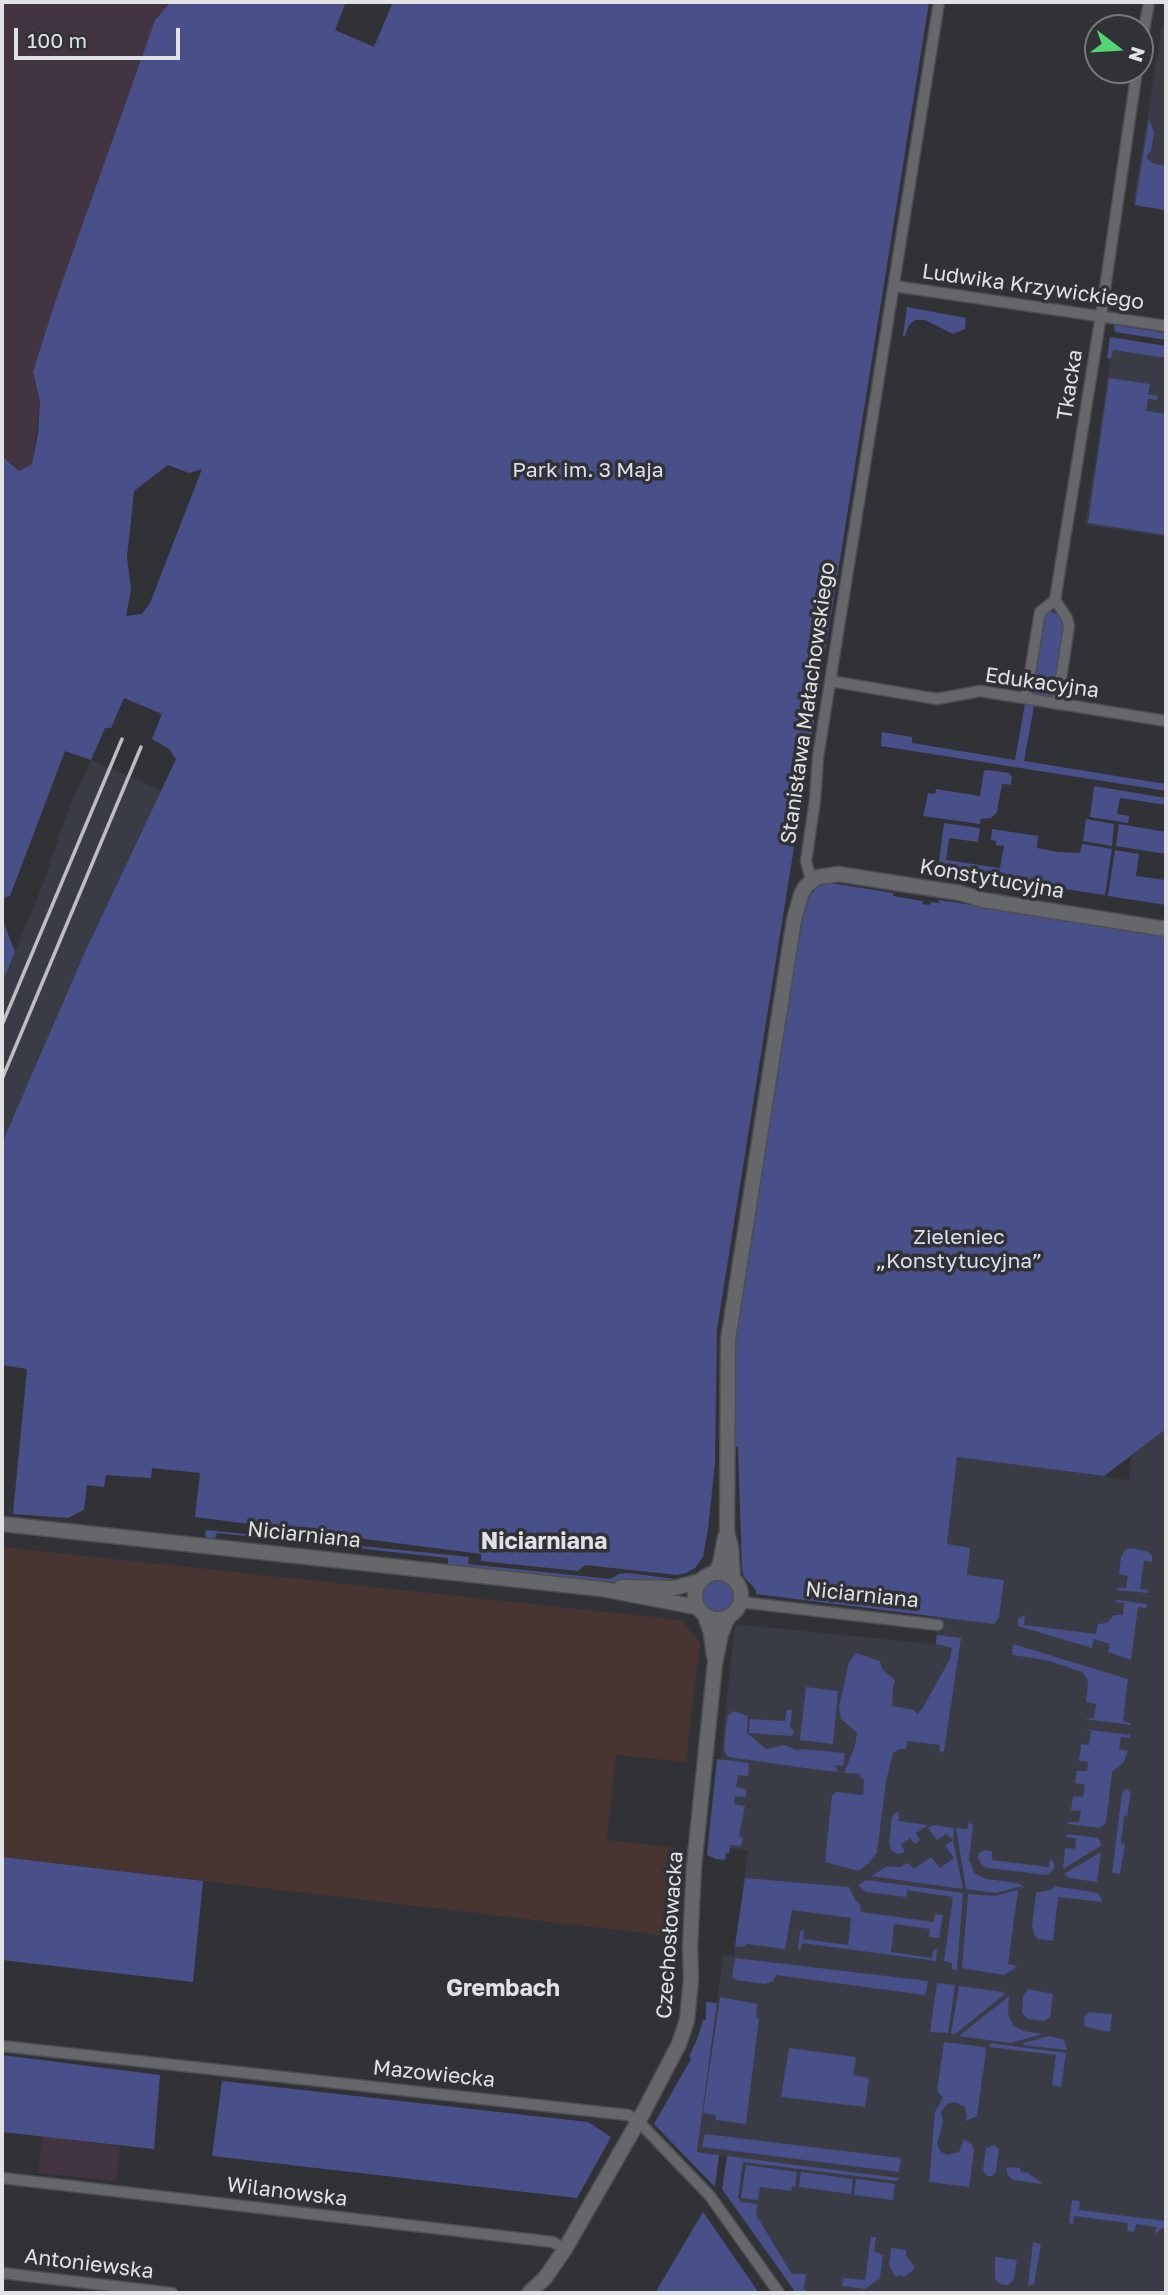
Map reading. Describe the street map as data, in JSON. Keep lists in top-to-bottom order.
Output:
{
  "streets": {
    "street": [
      "Ludwika Krzywickiego",
      "Tkacka",
      "Edukacyjna",
      "Stanisława Małachowskiego",
      "Konstytucyjna",
      "Niciarniana",
      "Czechosłowacka",
      "Mazowiecka",
      "Wilanowska",
      "Antoniewska"
    ]
  },
  "crossings": [
    ["Ludwika Krzywickiego", "Tkacka"],
    ["Ludwika Krzywickiego", "Stanisława Małachowskiego"],
    ["Tkacka", "Edukacyjna"],
    ["Edukacyjna", "Stanisława Małachowskiego"],
    ["Stanisława Małachowskiego", "Konstytucyjna"],
    ["Niciarniana", "Czechosłowacka"],
    ["Czechosłowacka", "Mazowiecka"],
    ["Czechosłowacka", "Wilanowska"]
  ],
  "districts": ["Niciarniana", "Grembach"],
  "parks": ["Park im. 3 Maja", "Zieleniec „Konstytucyjna”"],
  "scale_bar": "100 m",
  "north": "right"
}
